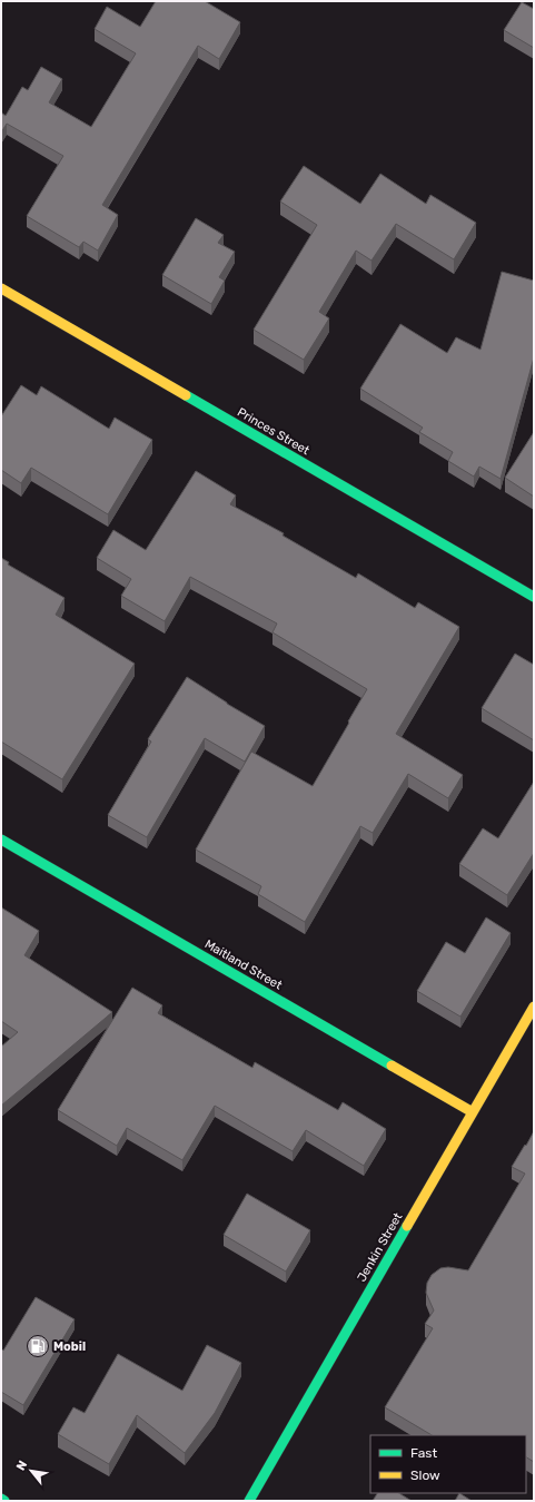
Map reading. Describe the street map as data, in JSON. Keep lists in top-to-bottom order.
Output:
{
  "streets": {
    "street": ["Princes Street", "Maitland Street", "Jenkin Street"]
  },
  "crossings": [
    ["Maitland Street", "Jenkin Street"]
  ],
  "places": {
    "fuel station": ["Mobil"]
  },
  "legend": ["Fast", "Slow"],
  "north": "top left"
}
